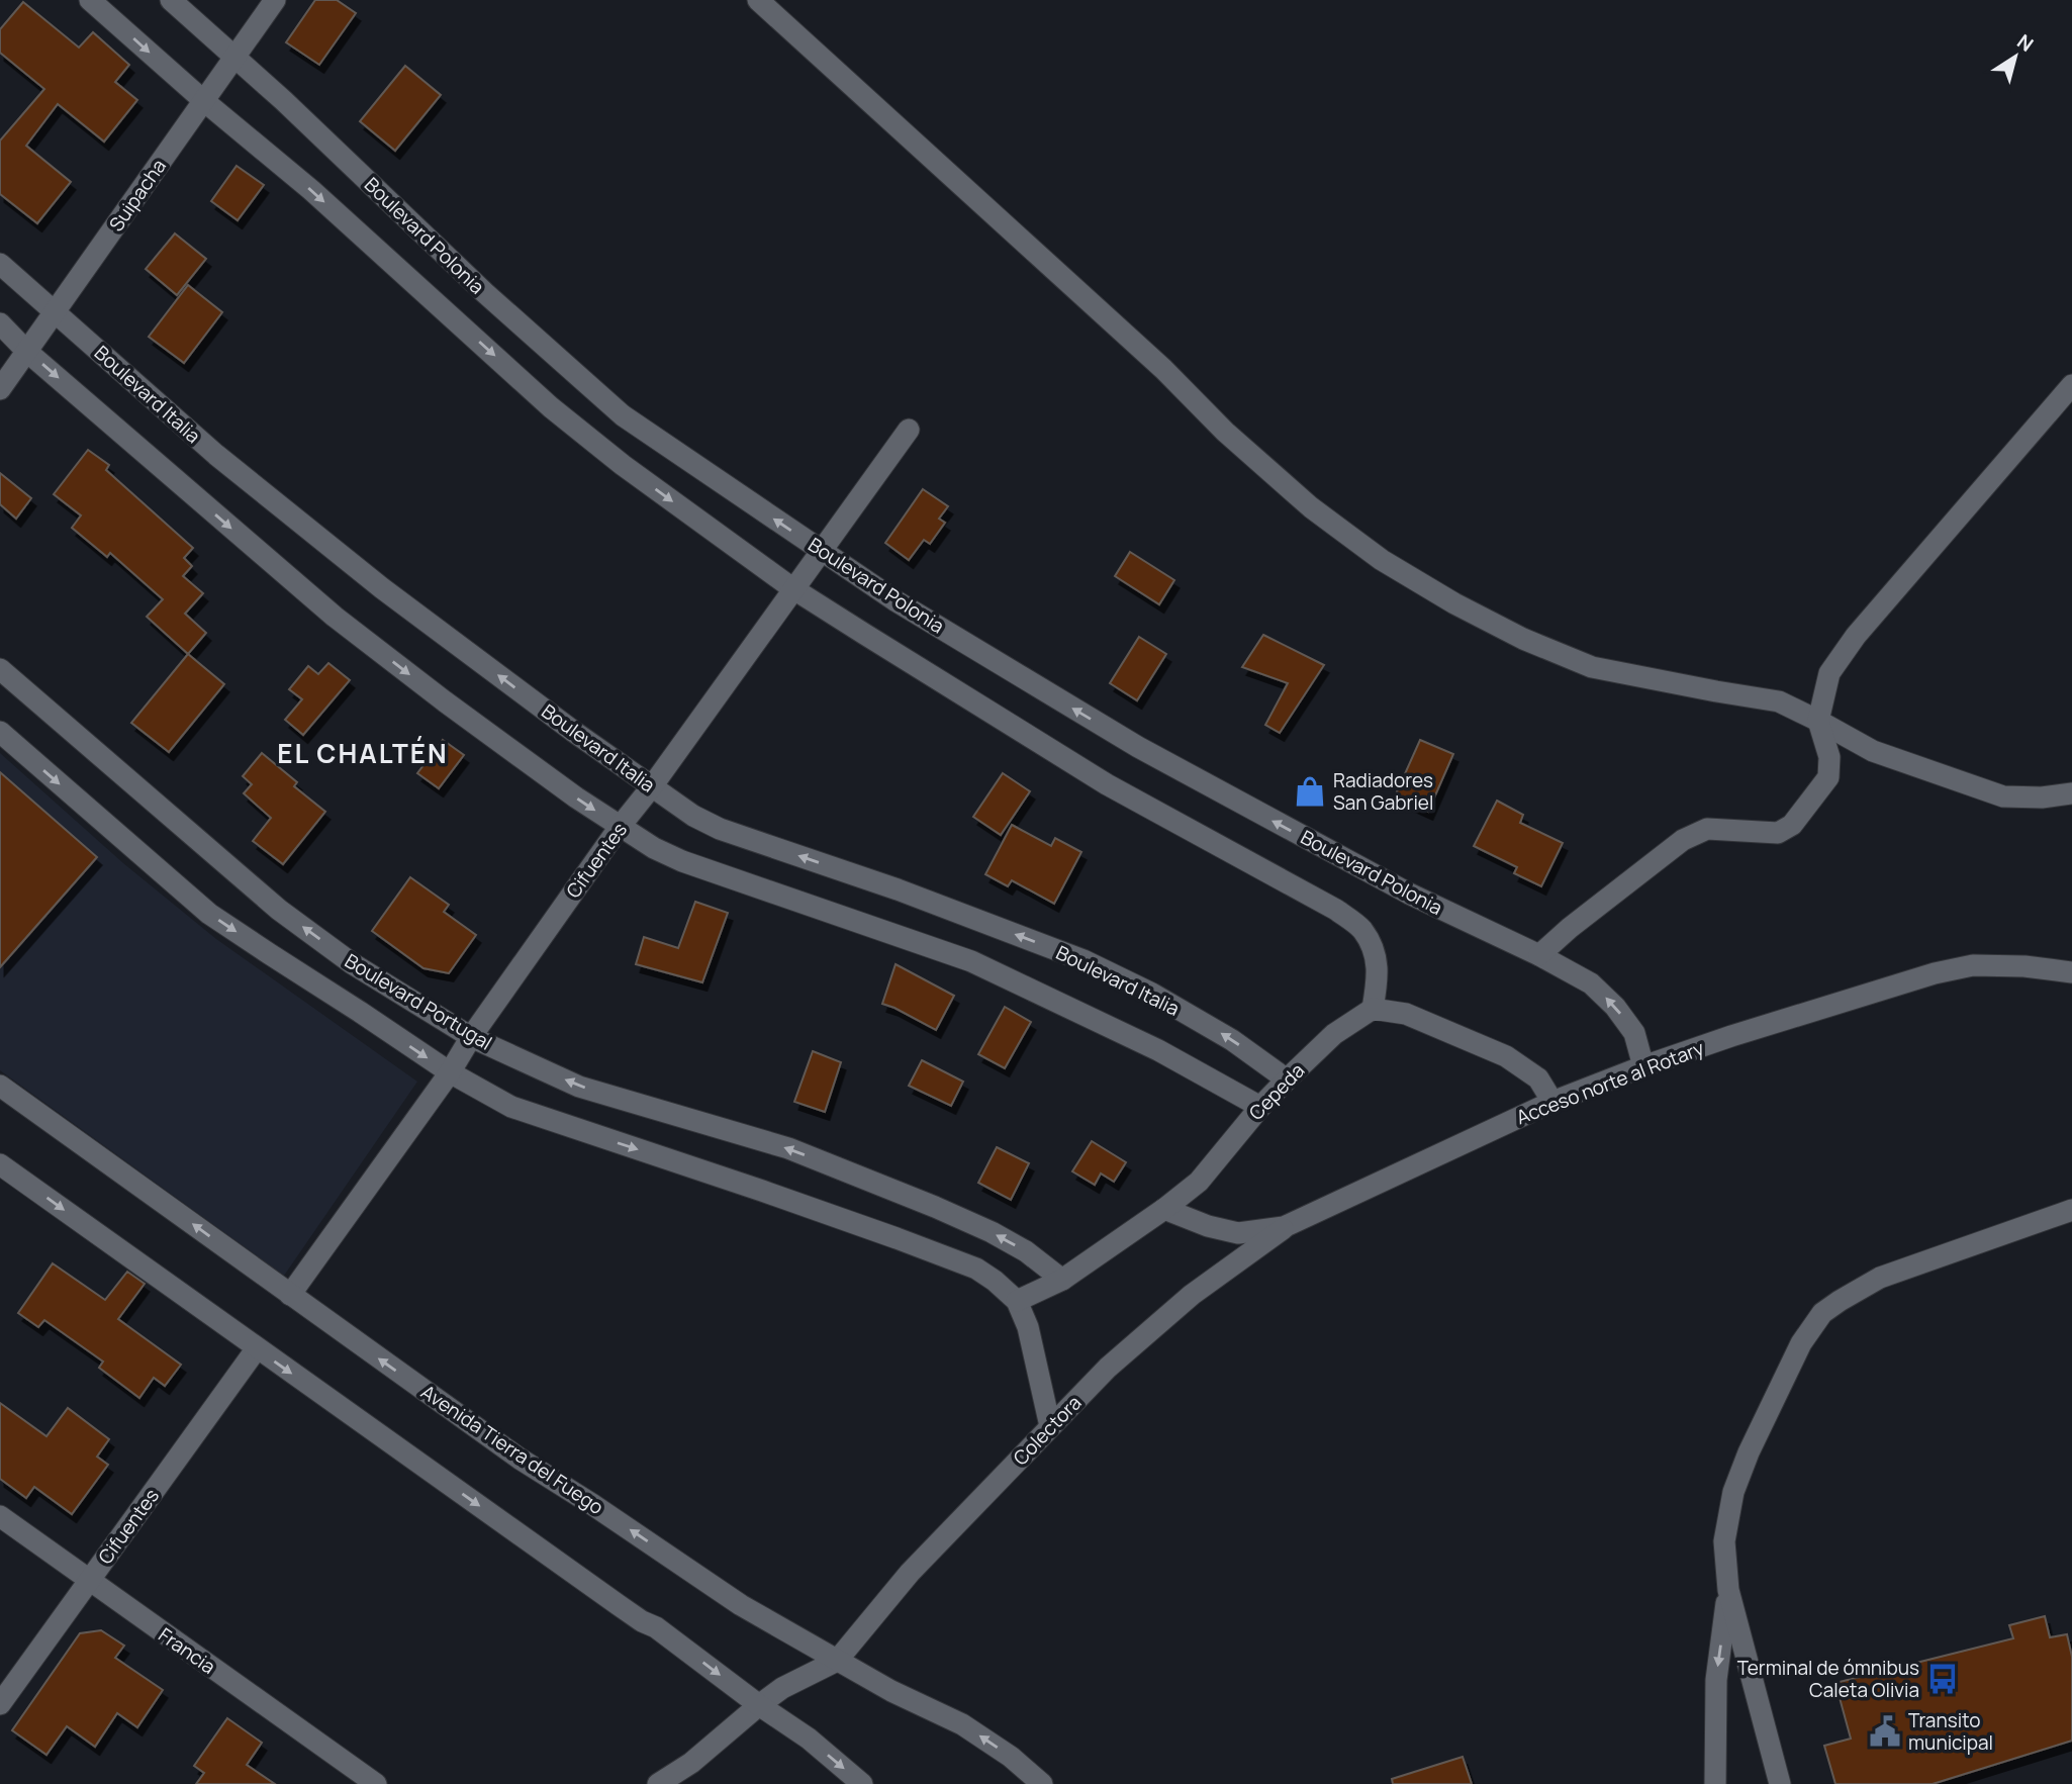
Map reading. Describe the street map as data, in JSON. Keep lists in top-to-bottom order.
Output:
{
  "streets": {
    "street": [
      "Suipacha",
      "Boulevard Polonia",
      "Boulevard Italia",
      "Cifuentes",
      "Boulevard Portugal",
      "Acceso norte al Rotary",
      "Cepeda",
      "Colectora",
      "Avenida Tierra del Fuego",
      "Francia"
    ]
  },
  "crossings": [
    ["Suipacha", "Boulevard Polonia"],
    ["Suipacha", "Boulevard Italia"],
    ["Boulevard Polonia", "Cifuentes"],
    ["Boulevard Polonia", "Acceso norte al Rotary"],
    ["Boulevard Polonia", "Cepeda"],
    ["Boulevard Italia", "Cifuentes"],
    ["Boulevard Italia", "Cepeda"],
    ["Cifuentes", "Boulevard Portugal"],
    ["Cifuentes", "Avenida Tierra del Fuego"],
    ["Cifuentes", "Francia"],
    ["Boulevard Portugal", "Cepeda"],
    ["Acceso norte al Rotary", "Cepeda"],
    ["Acceso norte al Rotary", "Colectora"],
    ["Colectora", "Avenida Tierra del Fuego"]
  ],
  "districts": ["EL CHALTÉN"],
  "places": {
    "shop": ["Radiadores San Gabriel"],
    "bus stop": ["Terminal de ómnibus Caleta Olivia"],
    "public building": ["Transito municipal"]
  },
  "north": "top right"
}
